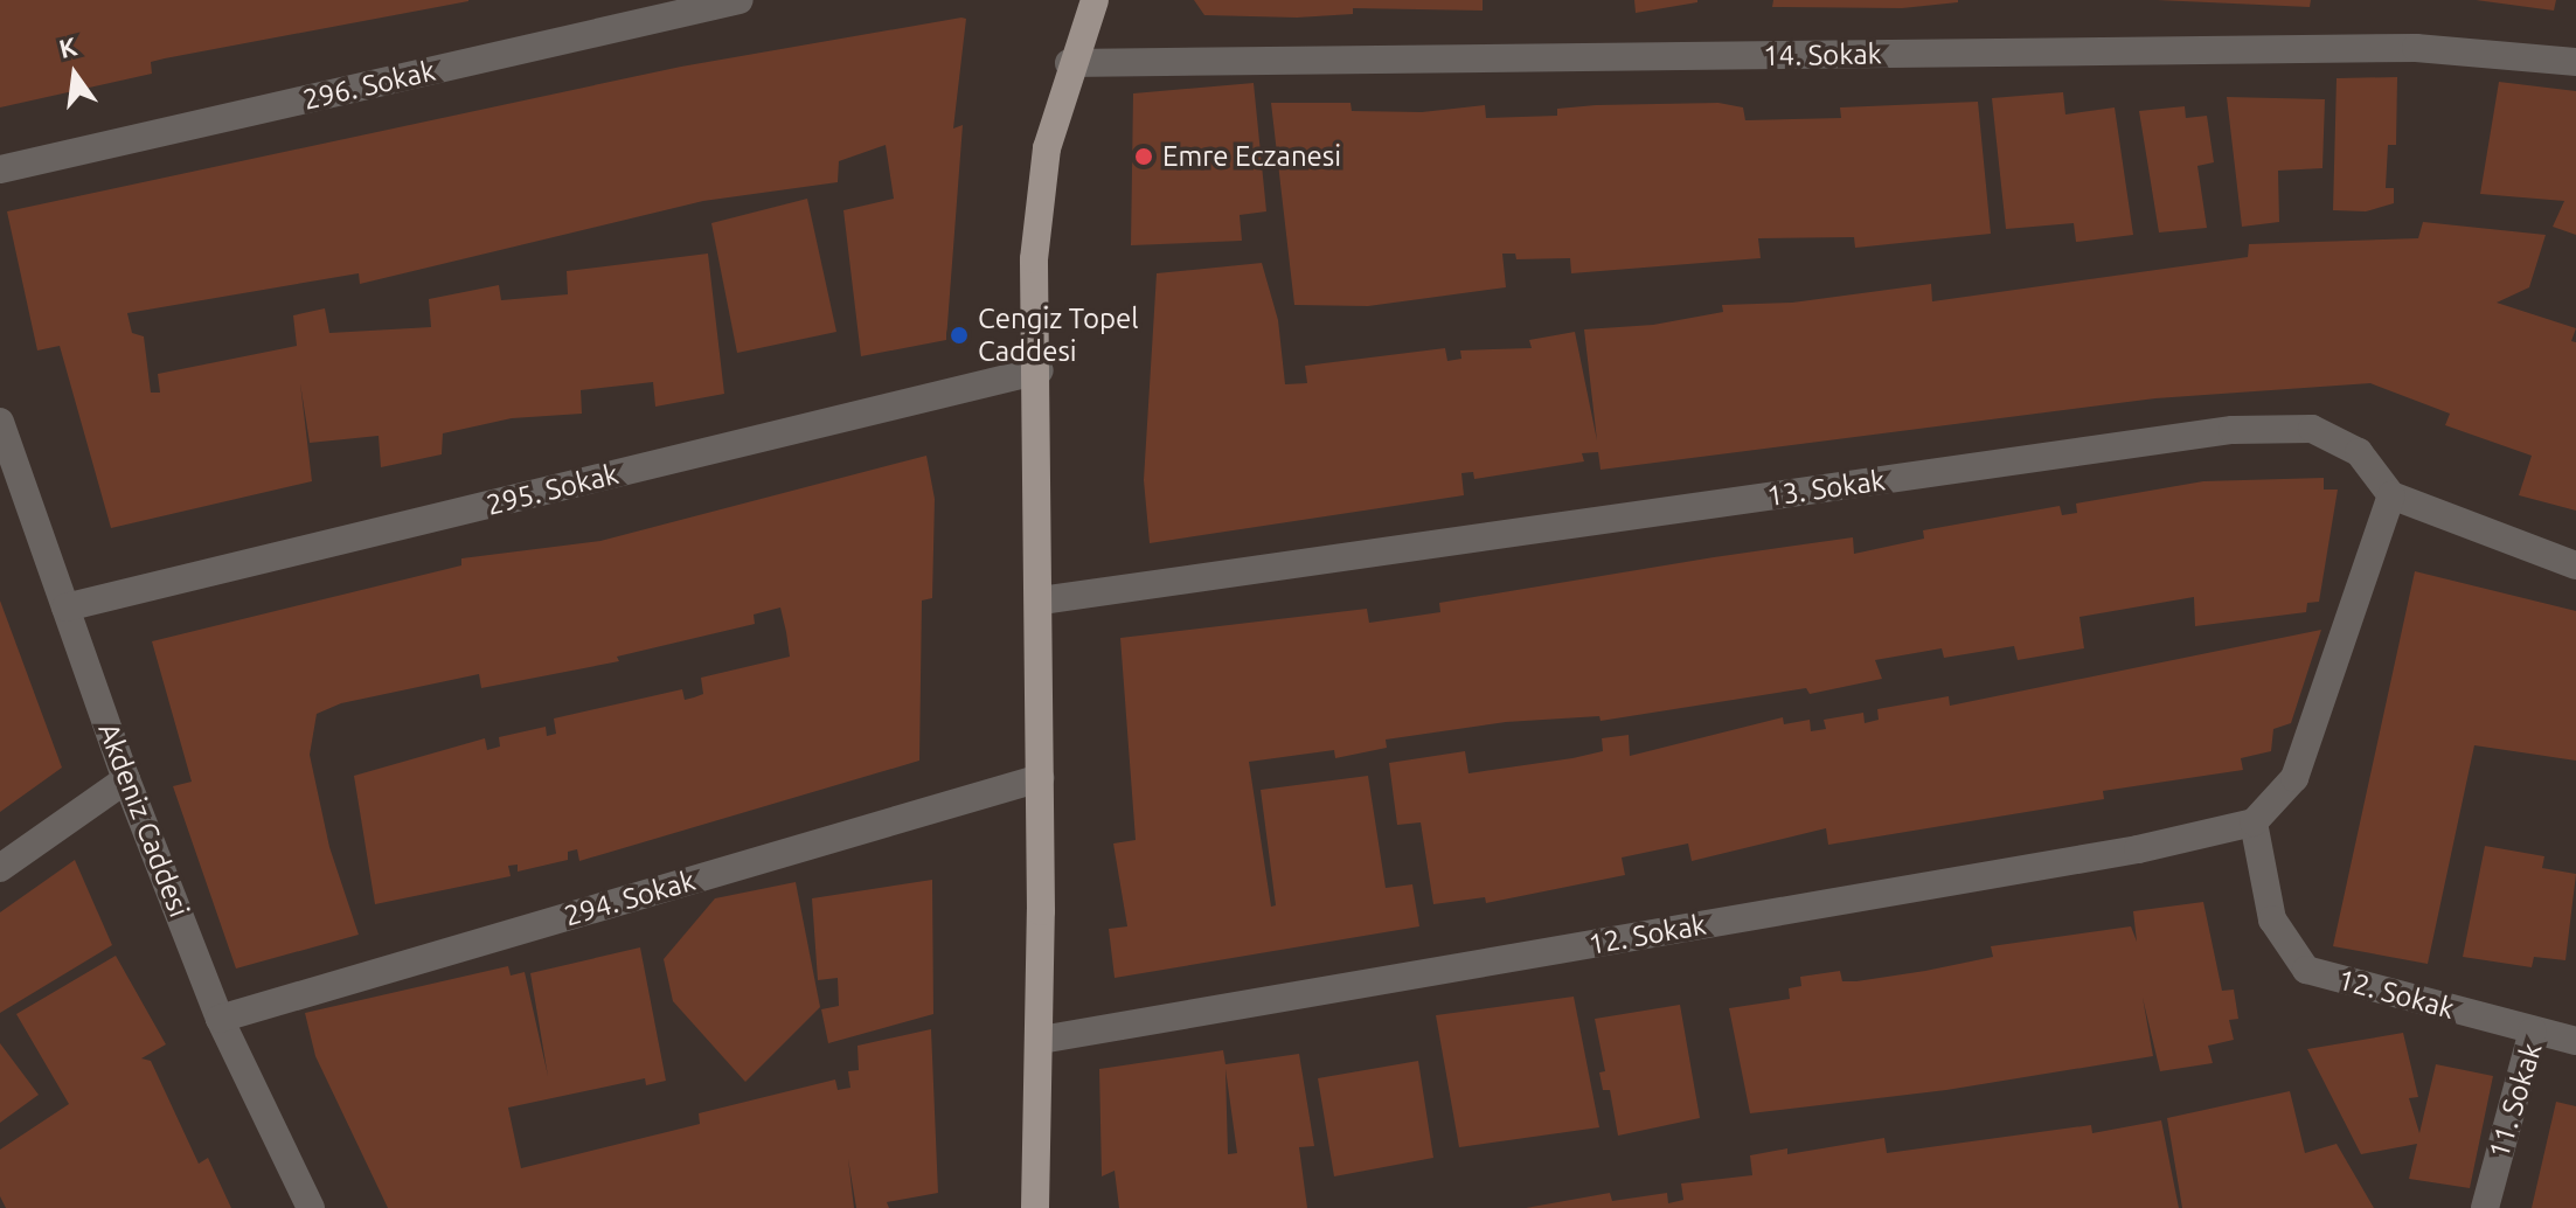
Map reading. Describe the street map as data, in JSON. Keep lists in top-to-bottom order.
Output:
{
  "streets": {
    "street": [
      "14. Sokak",
      "296. Sokak",
      "13. Sokak",
      "295. Sokak",
      "Akdeniz Caddesi",
      "294. Sokak",
      "12. Sokak",
      "11. Sokak"
    ]
  },
  "crossings": [
    ["295. Sokak", "Akdeniz Caddesi"],
    ["Akdeniz Caddesi", "294. Sokak"],
    ["12. Sokak", "11. Sokak"]
  ],
  "places": ["Emre Eczanesi", "Cengiz Topel Caddesi"],
  "north": "top"
}
